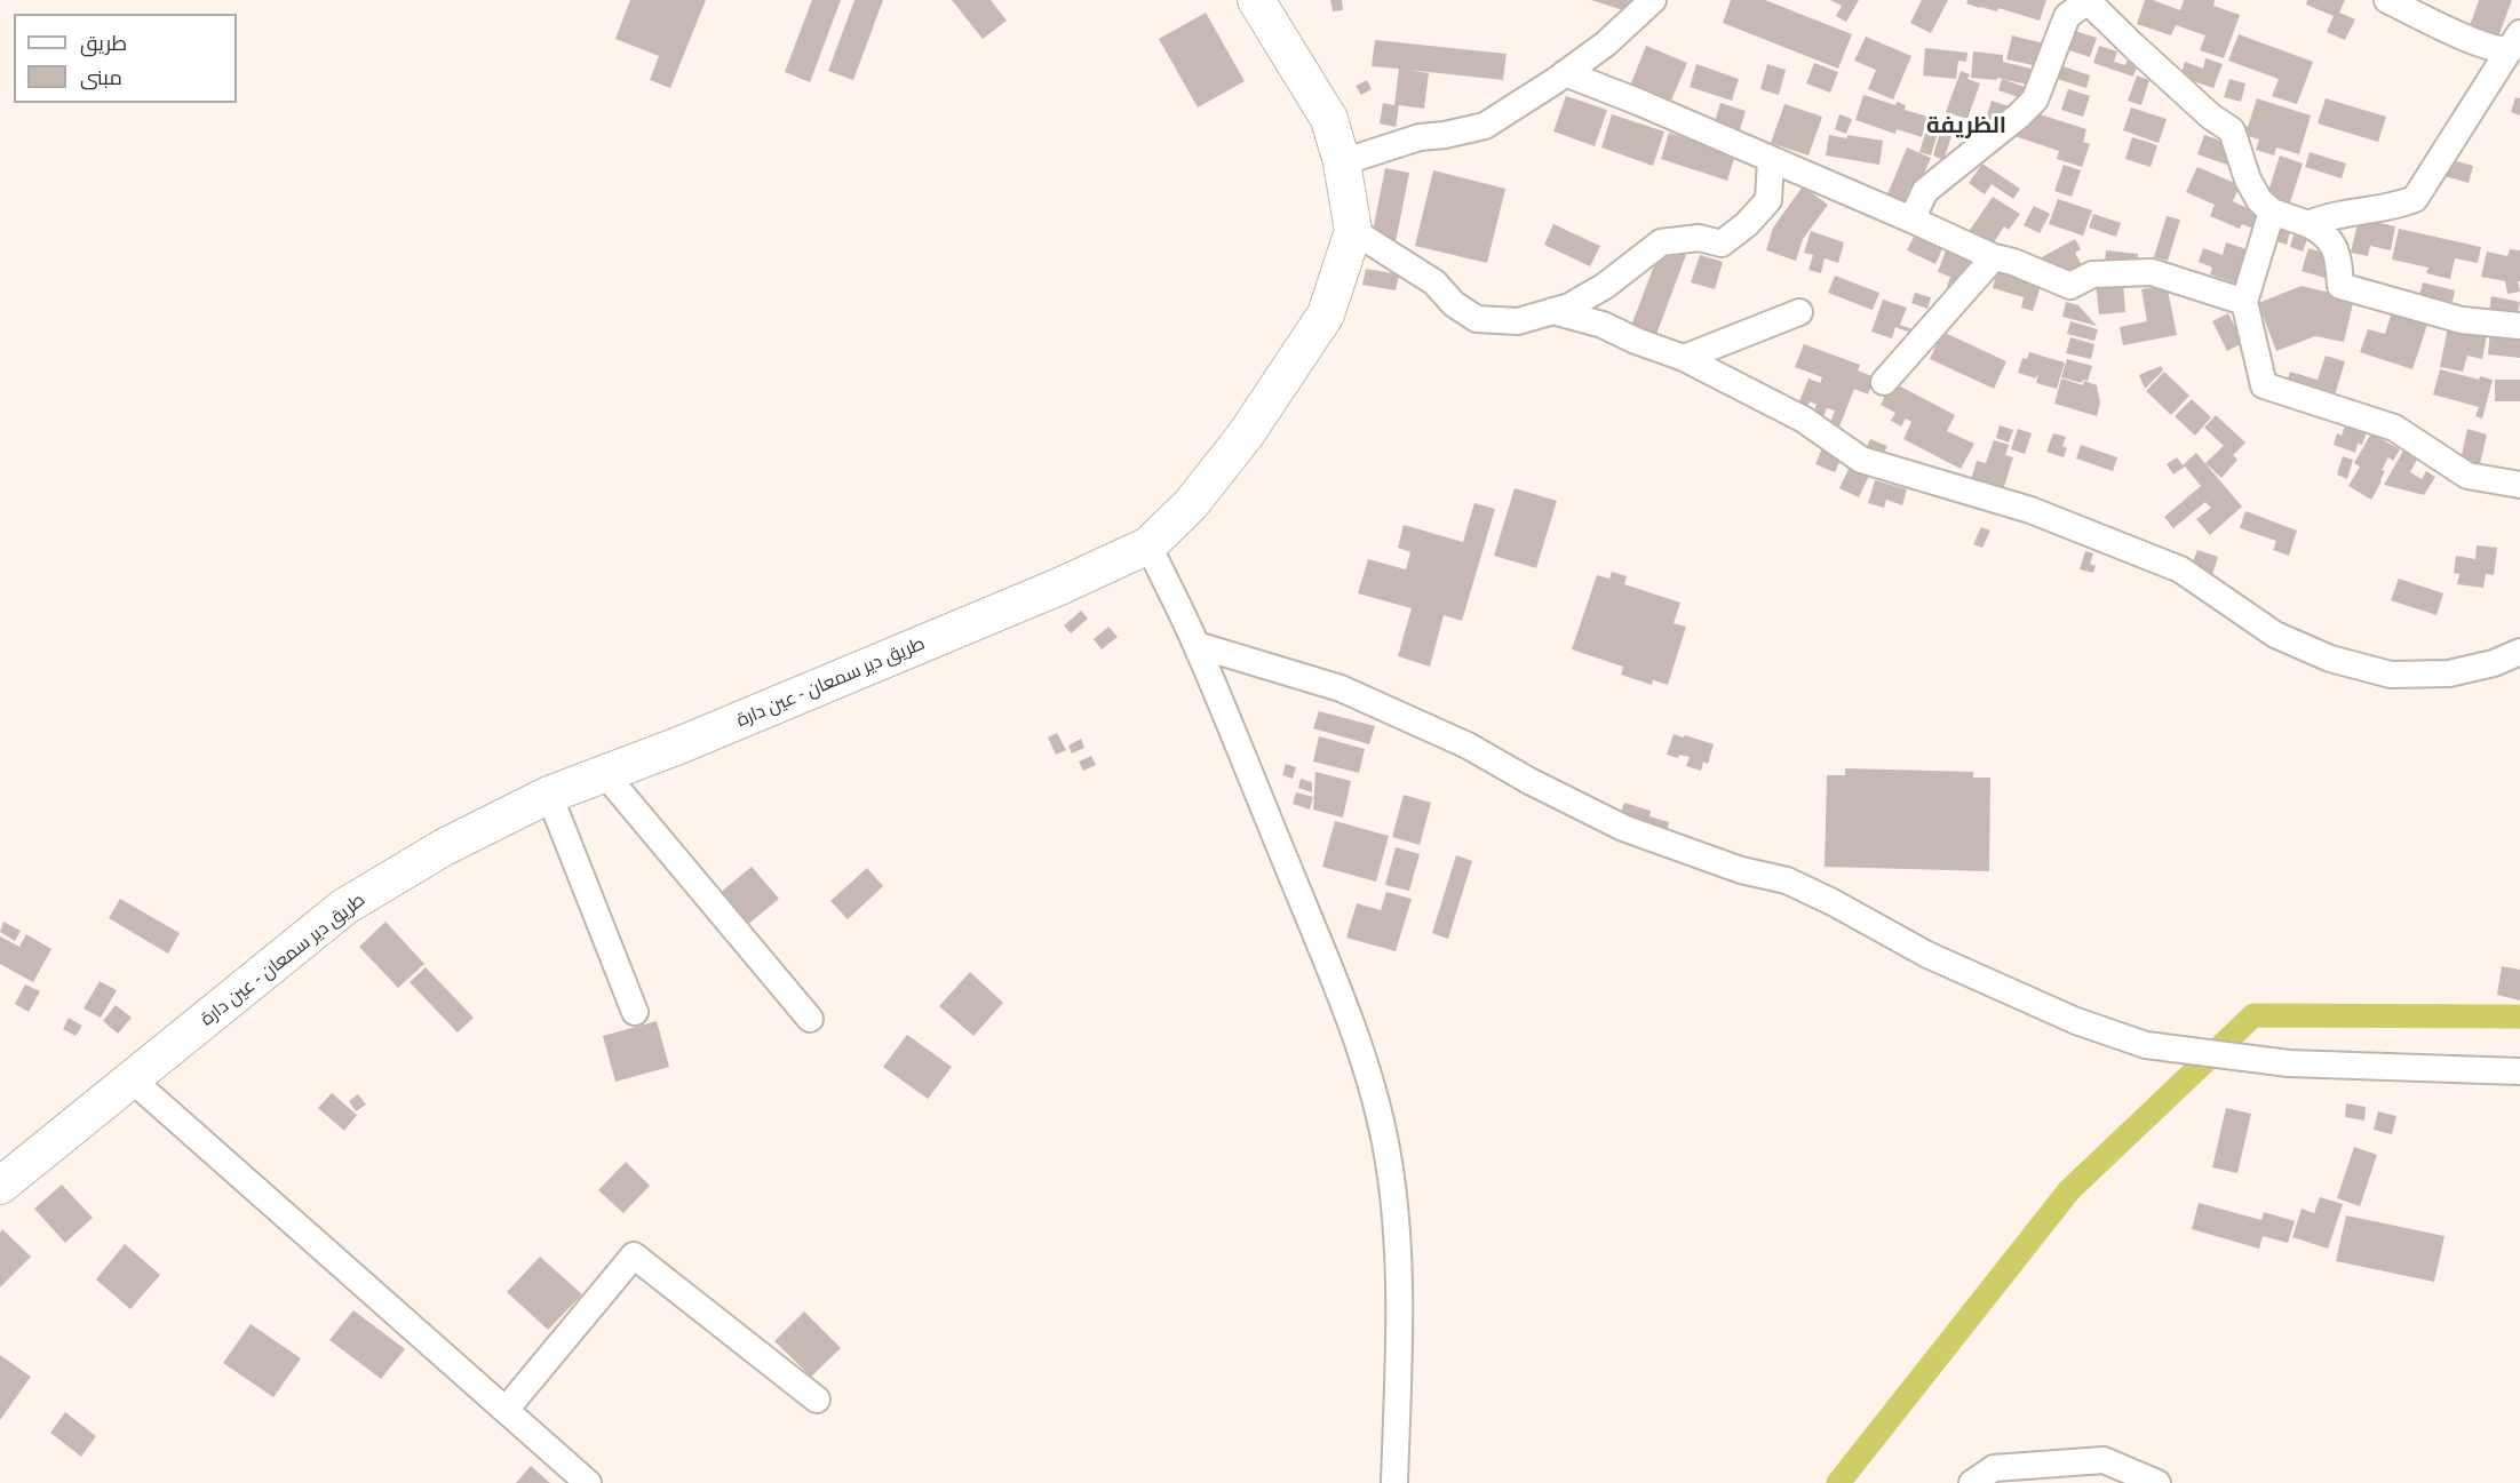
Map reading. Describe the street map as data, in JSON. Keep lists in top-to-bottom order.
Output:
{
  "streets": {
    "main road": ["طريق دير سمعان - عين دارة"]
  },
  "districts": ["الظريفة"],
  "legend": ["طريق", "مبنى"]
}
